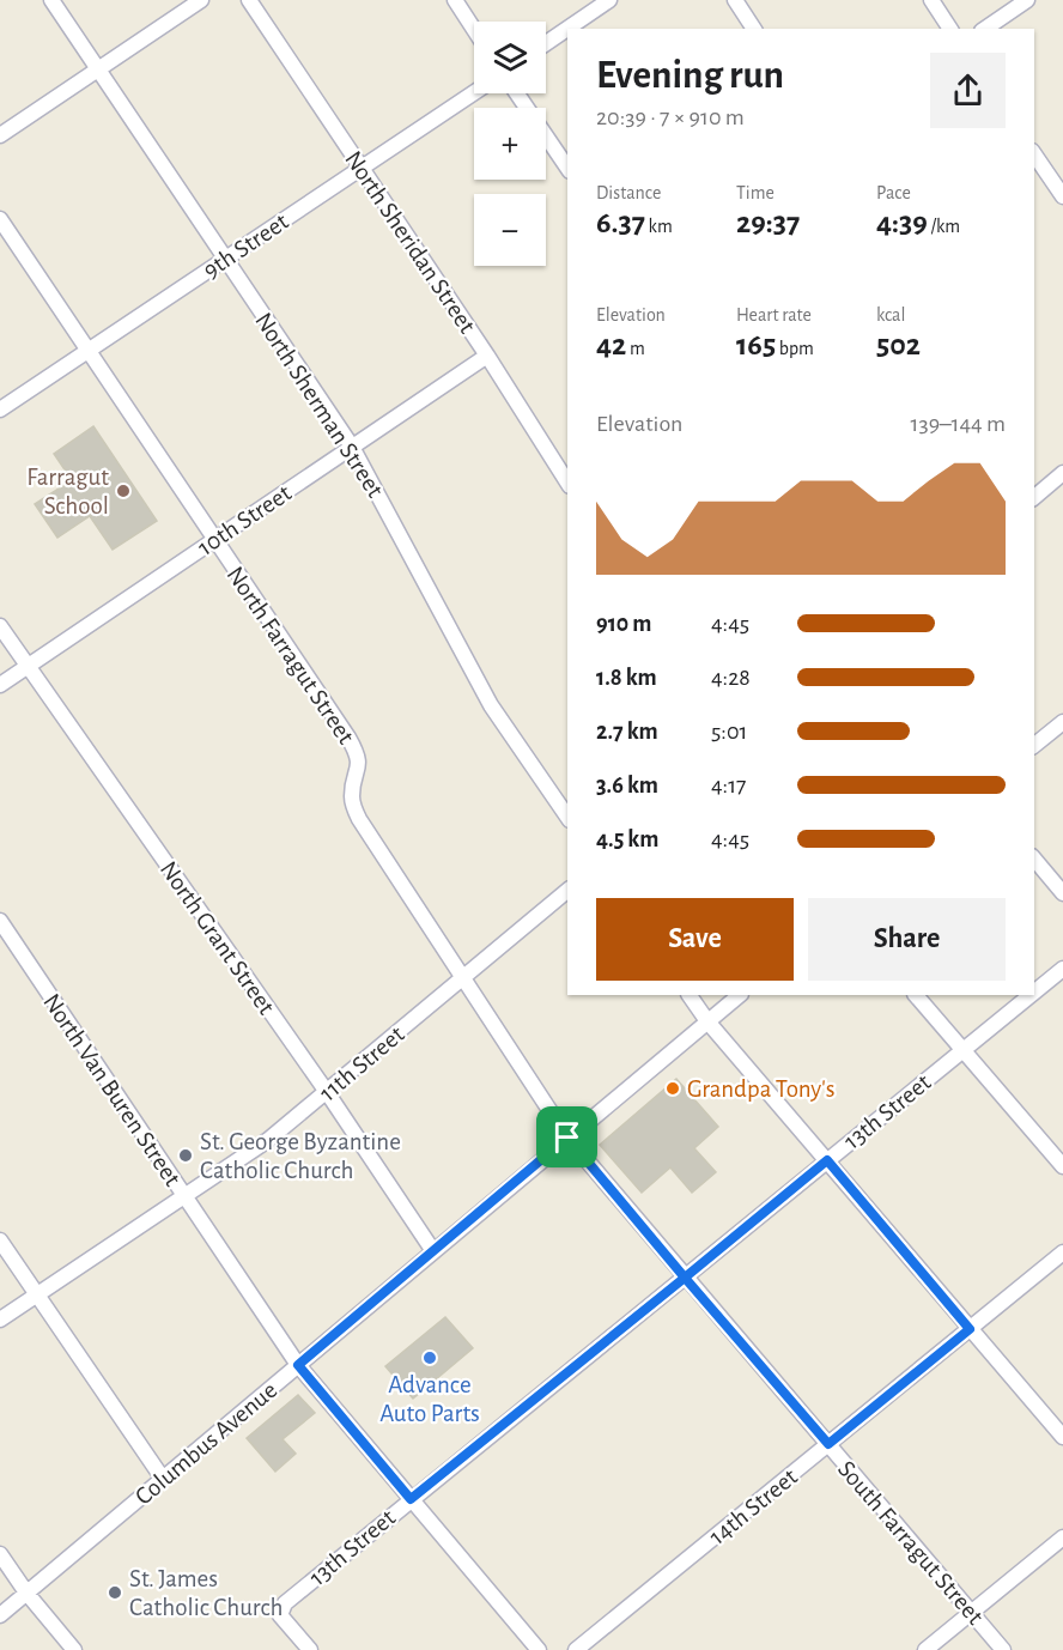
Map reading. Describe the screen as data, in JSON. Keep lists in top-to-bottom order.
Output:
{
  "streets": {
    "street": [
      "North Sheridan Street",
      "9th Street",
      "North Sherman Street",
      "10th Street",
      "North Farragut Street",
      "North Grant Street",
      "11th Street",
      "North Van Buren Street",
      "13th Street",
      "Columbus Avenue",
      "14th Street",
      "South Farragut Street"
    ]
  },
  "crossings": [
    ["North Sheridan Street", "9th Street"],
    ["North Sheridan Street", "10th Street"],
    ["9th Street", "North Sherman Street"],
    ["9th Street", "North Farragut Street"],
    ["North Sherman Street", "10th Street"],
    ["10th Street", "North Farragut Street"],
    ["10th Street", "North Grant Street"],
    ["North Farragut Street", "11th Street"],
    ["North Farragut Street", "Columbus Avenue"],
    ["North Farragut Street", "South Farragut Street"],
    ["North Grant Street", "11th Street"],
    ["North Grant Street", "Columbus Avenue"],
    ["11th Street", "North Van Buren Street"],
    ["North Van Buren Street", "13th Street"],
    ["North Van Buren Street", "Columbus Avenue"],
    ["13th Street", "South Farragut Street"],
    ["Columbus Avenue", "South Farragut Street"],
    ["14th Street", "South Farragut Street"]
  ],
  "places": [
    "Farragut School",
    "Grandpa Tony's",
    "St. George Byzantine Catholic Church",
    "Advance Auto Parts",
    "St. James Catholic Church"
  ],
  "page": {
    "map_buttons": ["+", "−"],
    "heading": ["Evening run", "20:39 · 7 × 910 m"],
    "stats": [
      ["Distance", "6.37 km"],
      ["Time", "29:37"],
      ["Pace", "4:39 /km"],
      ["Elevation", "42 m"],
      ["Heart rate", "165 bpm"],
      ["kcal", "502"]
    ],
    "chart": ["Elevation", "139–144 m"],
    "list": [
      {
        "name": "910 m",
        "note": "4:45"
      },
      {
        "name": "1.8 km",
        "note": "4:28"
      },
      {
        "name": "2.7 km",
        "note": "5:01"
      },
      {
        "name": "3.6 km",
        "note": "4:17"
      },
      {
        "name": "4.5 km",
        "note": "4:45"
      }
    ],
    "buttons": ["Save", "Share"]
  }
}
